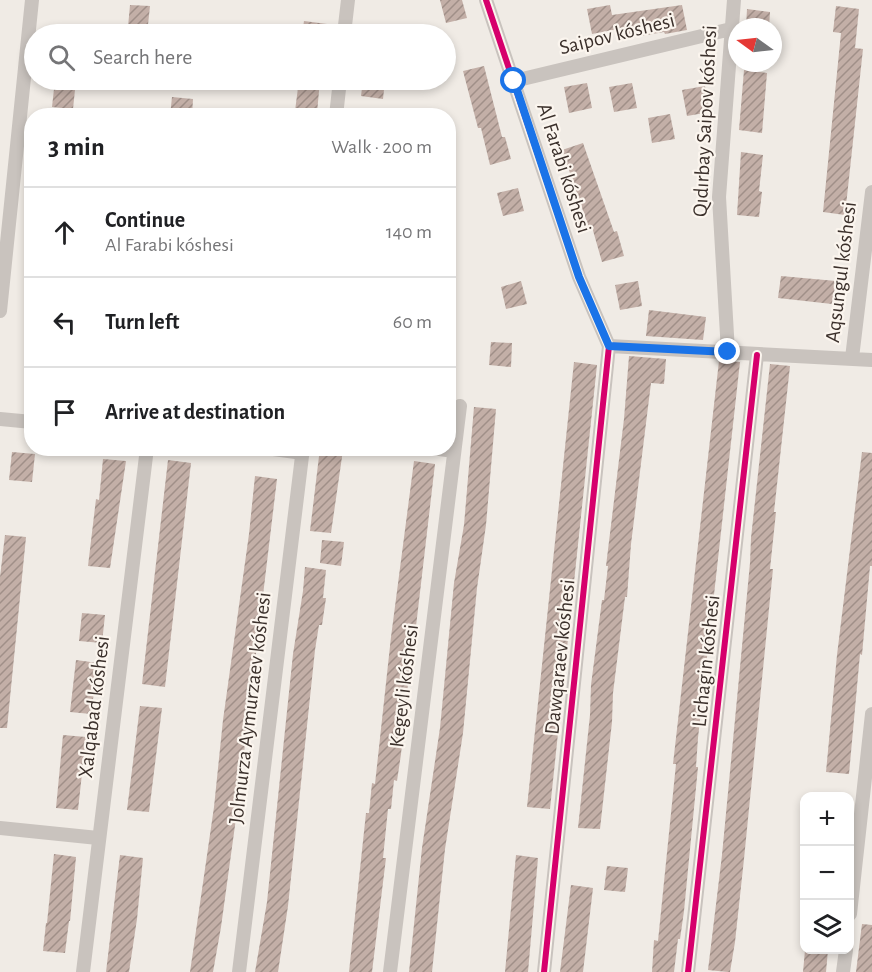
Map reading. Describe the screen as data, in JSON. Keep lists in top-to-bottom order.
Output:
{
  "streets": {
    "street": [
      "Saipov kóshesi",
      "Qıdırbay Saipov kóshesi",
      "Al Farabi kóshesi",
      "Aqsungul kóshesi",
      "Dawqaraev kóshesi",
      "Lichagin kóshesi",
      "Kegeyli kóshesi",
      "Xalqabad kóshesi",
      "Jolmurza Aymurzaev kóshesi"
    ]
  },
  "crossings": [
    ["Saipov kóshesi", "Al Farabi kóshesi"],
    ["Al Farabi kóshesi", "Dawqaraev kóshesi"]
  ],
  "north": "left",
  "page": {
    "search": "Search here",
    "heading": ["3 min", "Walk · 200 m"],
    "list": [
      ["Continue", "Al Farabi kóshesi", "140 m"],
      ["Turn left", "60 m"],
      "Arrive at destination"
    ],
    "map_buttons": ["+", "−"]
  }
}
